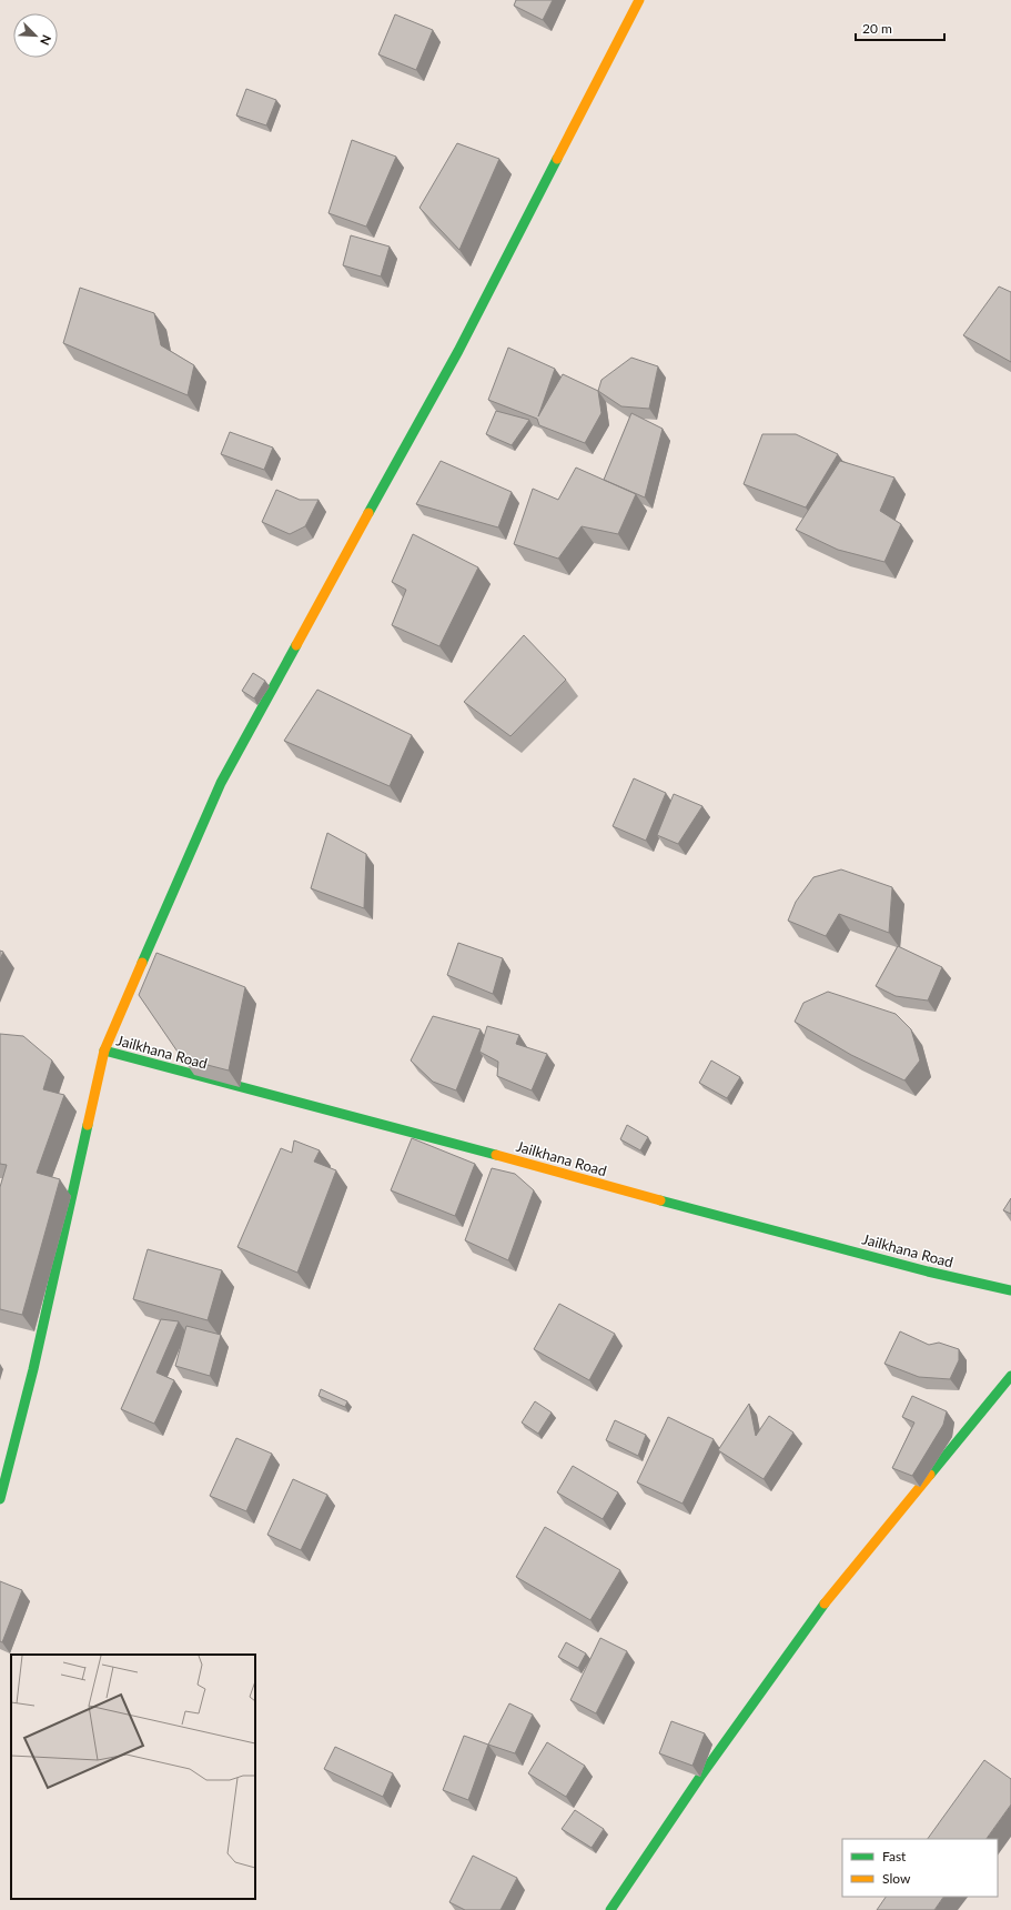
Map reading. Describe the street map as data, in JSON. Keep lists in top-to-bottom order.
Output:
{
  "streets": {
    "street": ["Jailkhana Road"]
  },
  "legend": ["Fast", "Slow"],
  "scale_bar": "20 m",
  "north": "bottom right"
}
